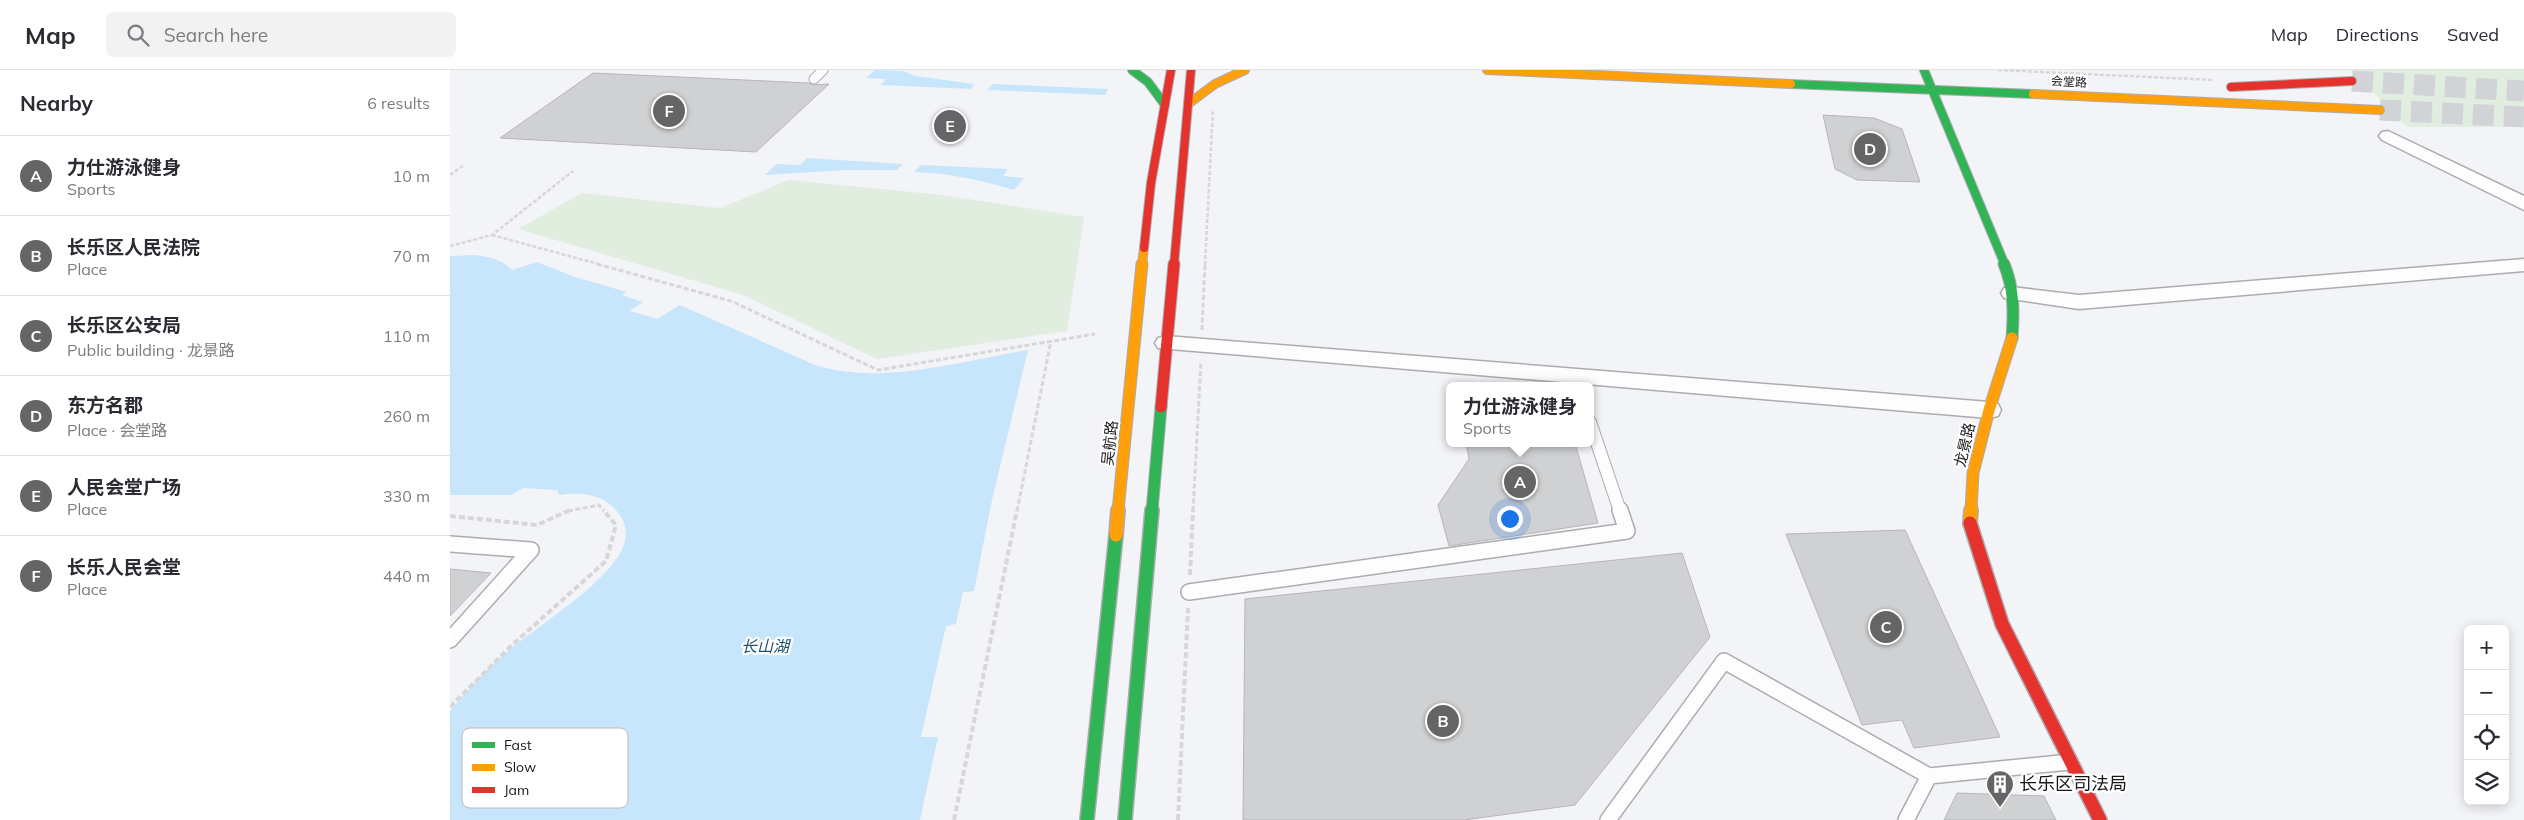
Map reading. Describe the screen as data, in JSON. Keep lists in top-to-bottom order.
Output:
{
  "streets": {
    "main road": ["会堂路", "吴航路", "龙景路"]
  },
  "crossings": [
    ["会堂路", "龙景路"]
  ],
  "water": ["长山湖"],
  "places": {
    "building": ["长乐区司法局"]
  },
  "legend": ["Fast", "Slow", "Jam"],
  "page": {
    "header": "Map",
    "search": "Search here",
    "nav": ["Map", "Directions", "Saved"],
    "heading": ["Nearby", "6 results"],
    "pins": [
      "F",
      "E",
      "D",
      "A",
      "C",
      "B"
    ],
    "list": [
      {
        "mark": "A",
        "name": "力仕游泳健身",
        "note": "Sports",
        "value": "10 m"
      },
      {
        "mark": "B",
        "name": "长乐区人民法院",
        "note": "Place",
        "value": "70 m"
      },
      {
        "mark": "C",
        "name": "长乐区公安局",
        "note": "Public building · 龙景路",
        "value": "110 m"
      },
      {
        "mark": "D",
        "name": "东方名郡",
        "note": "Place · 会堂路",
        "value": "260 m"
      },
      {
        "mark": "E",
        "name": "人民会堂广场",
        "note": "Place",
        "value": "330 m"
      },
      {
        "mark": "F",
        "name": "长乐人民会堂",
        "note": "Place",
        "value": "440 m"
      }
    ],
    "popup": ["力仕游泳健身", "Sports"],
    "map_buttons": ["+", "−"]
  }
}
